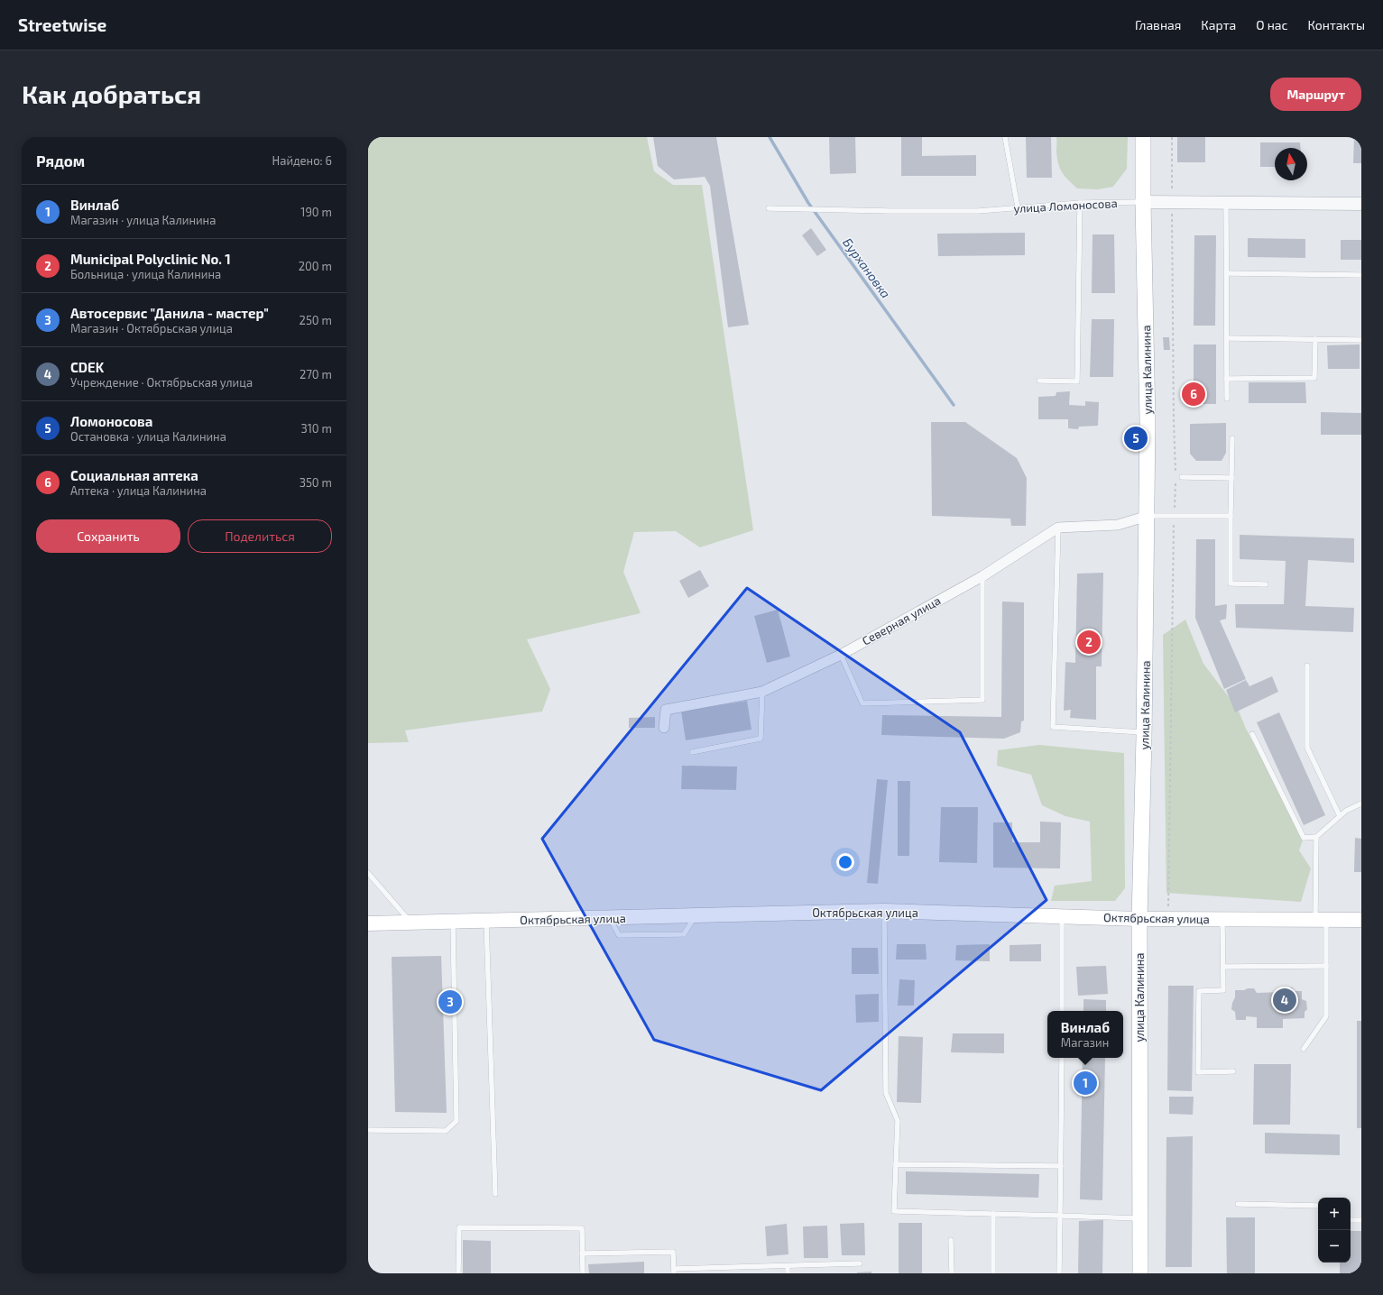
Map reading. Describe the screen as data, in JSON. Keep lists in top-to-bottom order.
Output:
{
  "streets": {
    "main road": ["улица Калинина", "Октябрьская улица"],
    "street": ["улица Ломоносова", "Северная улица"]
  },
  "crossings": [
    ["улица Ломоносова", "улица Калинина"],
    ["улица Калинина", "Октябрьская улица"]
  ],
  "water": ["Бурхановка"],
  "north": "top",
  "page": {
    "header": "Streetwise",
    "nav": [
      "Главная",
      "Карта",
      "О нас",
      "Контакты"
    ],
    "buttons": [
      "Маршрут",
      ["Сохранить", "Поделиться"]
    ],
    "title": "Как добраться",
    "heading": ["Рядом", "Найдено: 6"],
    "list": [
      {
        "mark": "1",
        "name": "Винлаб",
        "note": "Магазин · улица Калинина",
        "value": "190 m"
      },
      {
        "mark": "2",
        "name": "Municipal Polyclinic No. 1",
        "note": "Больница · улица Калинина",
        "value": "200 m"
      },
      {
        "mark": "3",
        "name": "Автосервис \"Данила - мастер\"",
        "note": "Магазин · Октябрьская улица",
        "value": "250 m"
      },
      {
        "mark": "4",
        "name": "CDEK",
        "note": "Учреждение · Октябрьская улица",
        "value": "270 m"
      },
      {
        "mark": "5",
        "name": "Ломоносова",
        "note": "Остановка · улица Калинина",
        "value": "310 m"
      },
      {
        "mark": "6",
        "name": "Социальная аптека",
        "note": "Аптека · улица Калинина",
        "value": "350 m"
      }
    ],
    "pins": [
      "6",
      "5",
      "2",
      "4",
      "3",
      "1"
    ],
    "popup": ["Винлаб", "Магазин"],
    "map_buttons": ["+", "−"]
  }
}
